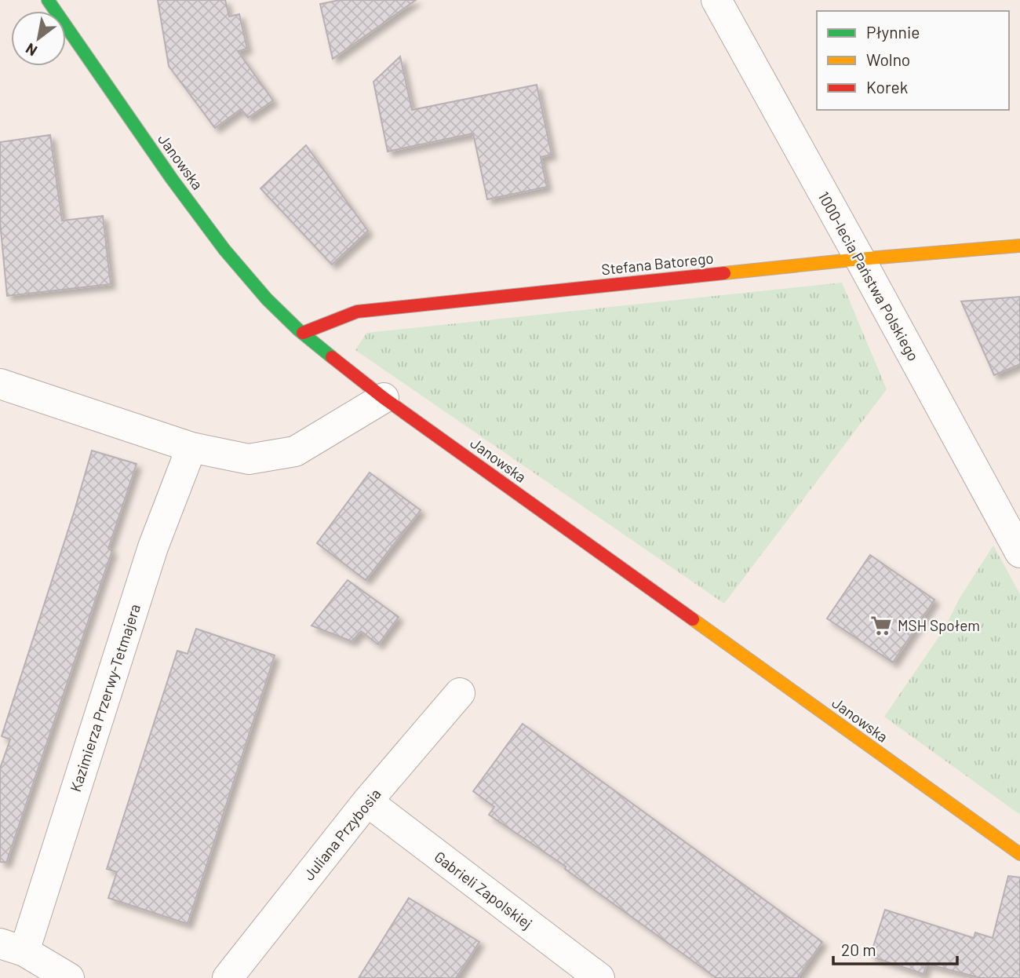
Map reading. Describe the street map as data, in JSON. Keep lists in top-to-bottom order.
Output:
{
  "streets": {
    "street": [
      "Janowska",
      "Stefana Batorego",
      "1000-lecia Państwa Polskiego",
      "Kazimierza Przerwy-Tetmajera",
      "Juliana Przybosia",
      "Gabrieli Zapolskiej"
    ]
  },
  "crossings": [
    ["Janowska", "Stefana Batorego"],
    ["Stefana Batorego", "1000-lecia Państwa Polskiego"],
    ["Juliana Przybosia", "Gabrieli Zapolskiej"]
  ],
  "places": {
    "supermarket": ["MSH Społem"]
  },
  "legend": ["Płynnie", "Wolno", "Korek"],
  "scale_bar": "20 m",
  "north": "bottom left"
}
